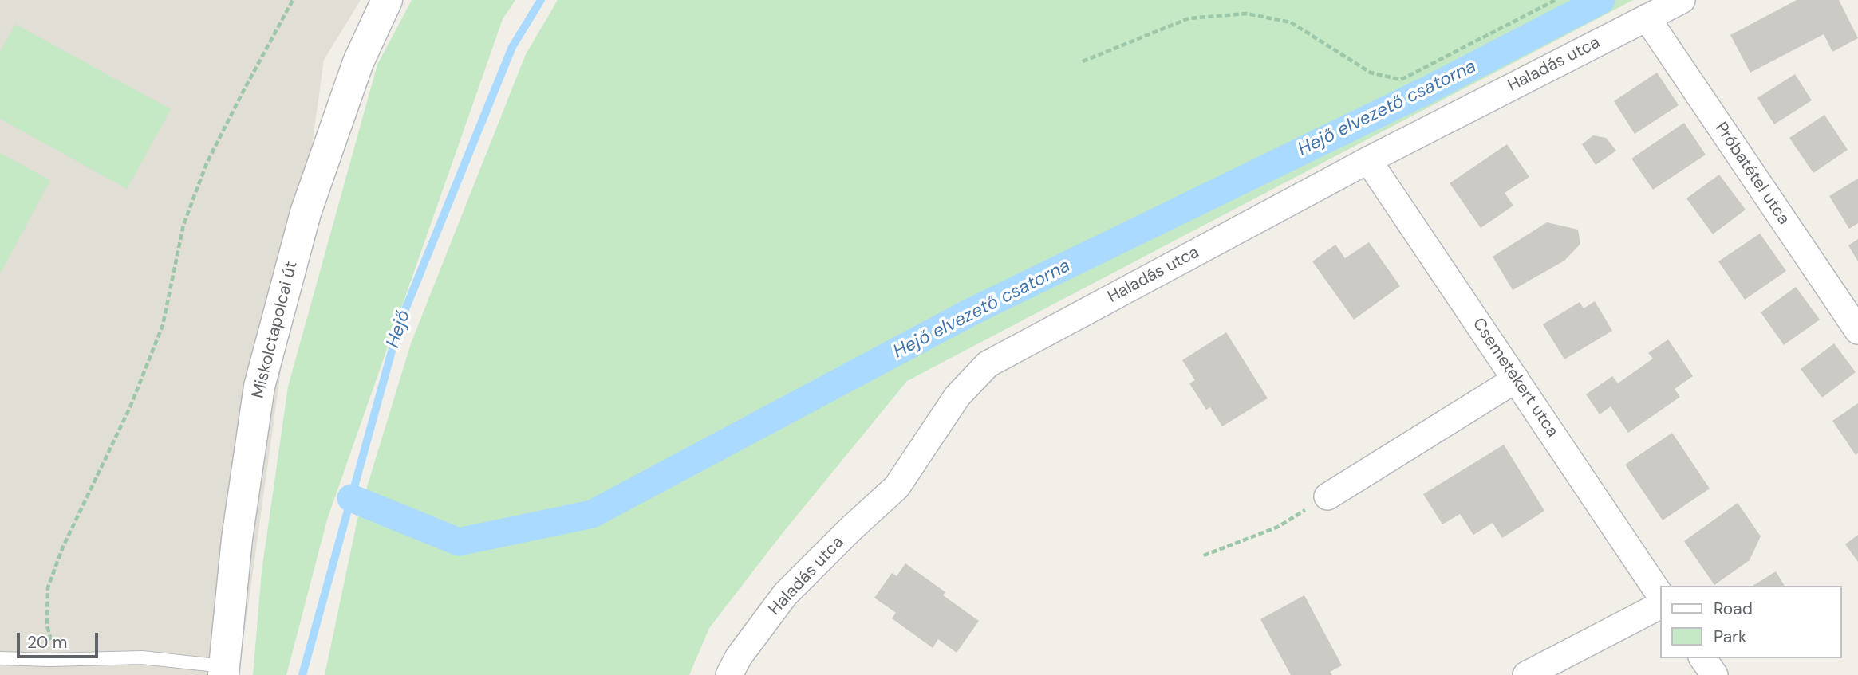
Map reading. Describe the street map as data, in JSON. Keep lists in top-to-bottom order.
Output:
{
  "streets": {
    "street": [
      "Haladás utca",
      "Próbatétel utca",
      "Miskolctapolcai út",
      "Csemetekert utca"
    ]
  },
  "crossings": [
    ["Haladás utca", "Próbatétel utca"],
    ["Haladás utca", "Csemetekert utca"]
  ],
  "water": ["Hejő elvezető csatorna", "Hejő"],
  "legend": ["Road", "Park"],
  "scale_bar": "20 m"
}
